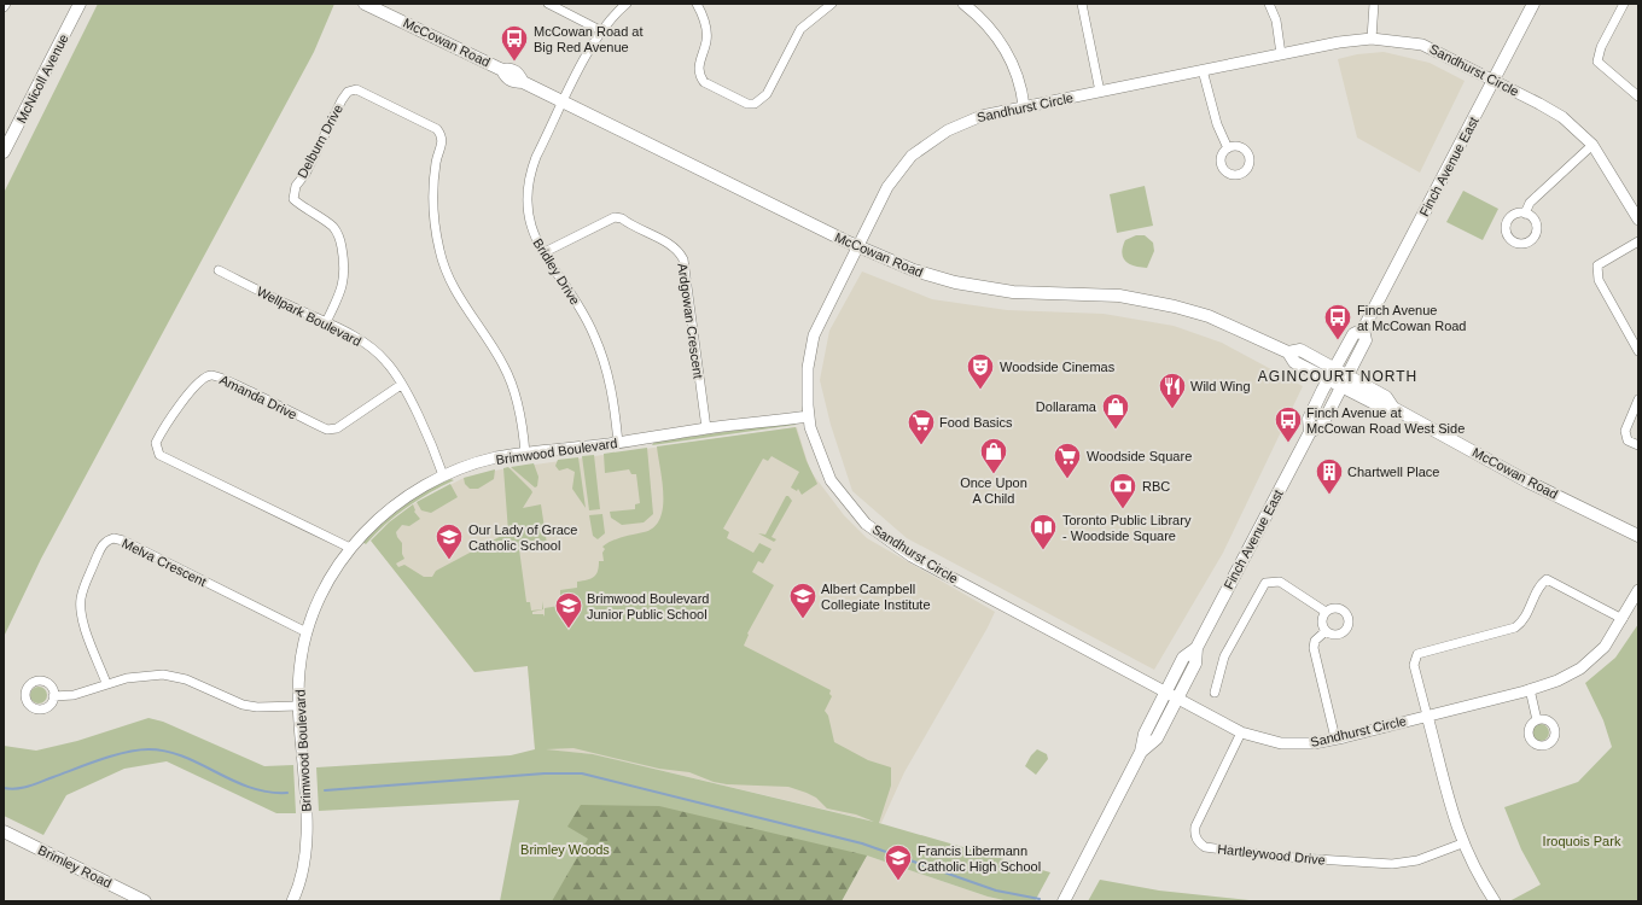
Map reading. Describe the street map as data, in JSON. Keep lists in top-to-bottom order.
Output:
{
  "streets": {
    "main road": [
      "McCowan Road",
      "McNicoll Avenue",
      "Finch Avenue East",
      "Brimley Road"
    ],
    "street": [
      "Sandhurst Circle",
      "Delburn Drive",
      "Bridley Drive",
      "Wellpark Boulevard",
      "Ardgowan Crescent",
      "Amanda Drive",
      "Brimwood Boulevard",
      "Melva Crescent",
      "Hartleywood Drive"
    ]
  },
  "crossings": [
    ["McCowan Road", "Sandhurst Circle"],
    ["McCowan Road", "Finch Avenue East"],
    ["McCowan Road", "Bridley Drive"],
    ["Sandhurst Circle", "Finch Avenue East"],
    ["Sandhurst Circle", "Brimwood Boulevard"],
    ["Sandhurst Circle", "Hartleywood Drive"],
    ["Delburn Drive", "Wellpark Boulevard"],
    ["Delburn Drive", "Brimwood Boulevard"],
    ["Bridley Drive", "Ardgowan Crescent"],
    ["Bridley Drive", "Brimwood Boulevard"],
    ["Wellpark Boulevard", "Amanda Drive"],
    ["Wellpark Boulevard", "Brimwood Boulevard"],
    ["Ardgowan Crescent", "Brimwood Boulevard"],
    ["Amanda Drive", "Brimwood Boulevard"],
    ["Brimwood Boulevard", "Melva Crescent"]
  ],
  "districts": ["AGINCOURT NORTH"],
  "parks": ["Iroquois Park", "Brimley Woods"],
  "places": {
    "bus stop": ["McCowan Road at Big Red Avenue", "Finch Avenue at McCowan Road", "Finch Avenue at McCowan Road West Side"],
    "theatre": ["Woodside Cinemas"],
    "restaurant": ["Wild Wing"],
    "shop": ["Dollarama", "Once Upon A Child"],
    "supermarket": ["Food Basics", "Woodside Square"],
    "building": ["Chartwell Place"],
    "bank": ["RBC"],
    "library": ["Toronto Public Library - Woodside Square"],
    "school or university": [
      "Our Lady of Grace Catholic School",
      "Albert Campbell Collegiate Institute",
      "Brimwood Boulevard Junior Public School",
      "Francis Libermann Catholic High School"
    ]
  }
}
